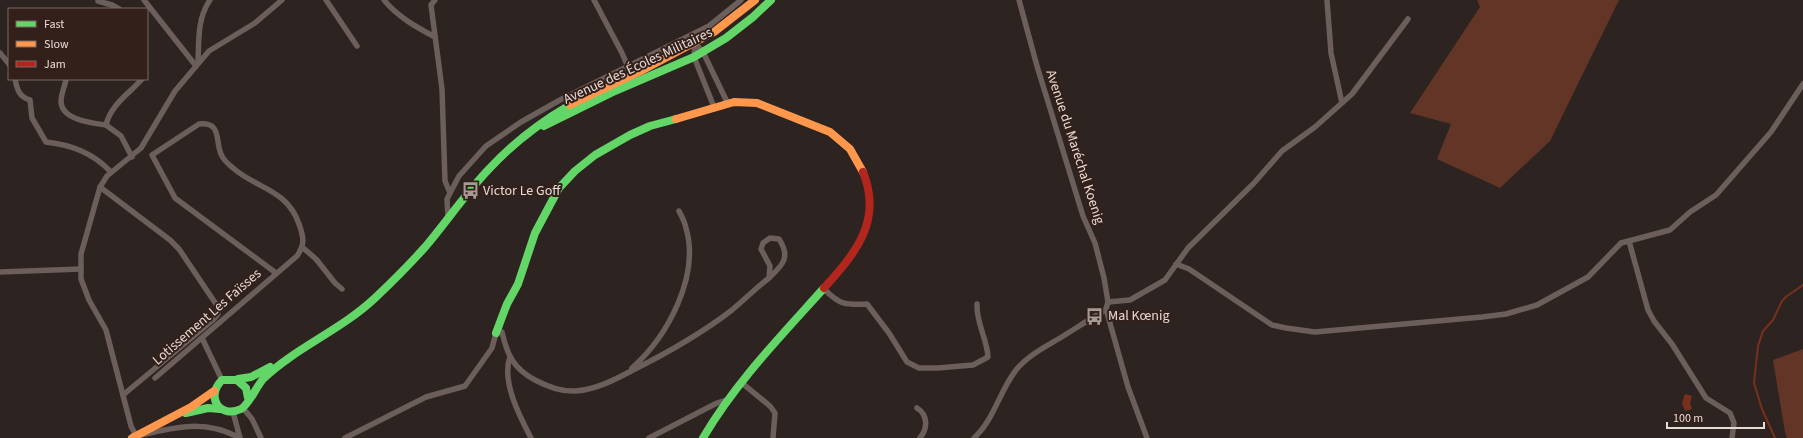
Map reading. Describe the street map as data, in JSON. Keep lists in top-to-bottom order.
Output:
{
  "streets": {
    "street": ["Avenue des Écoles Militaires", "Avenue du Maréchal Koenig", "Lotissement Les Faïsses"]
  },
  "places": {
    "bus stop": ["Victor Le Goff", "Mal Kœnig"]
  },
  "legend": ["Fast", "Slow", "Jam"],
  "scale_bar": "100 m"
}
